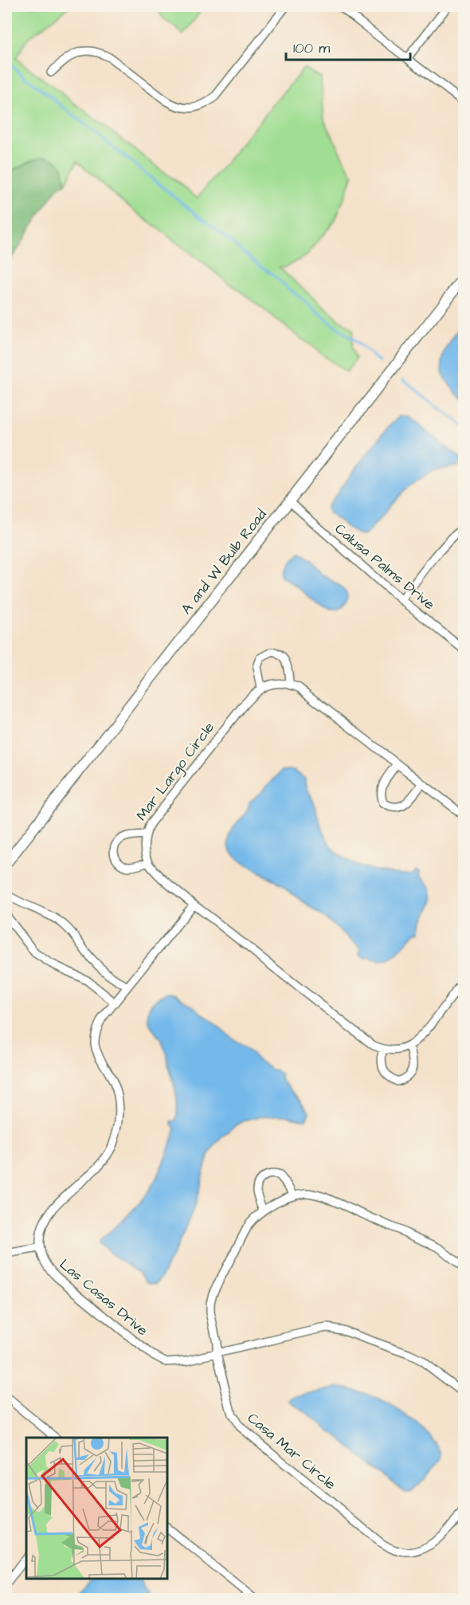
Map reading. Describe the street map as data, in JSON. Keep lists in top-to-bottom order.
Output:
{
  "streets": {
    "street": [
      "A and W Bulb Road",
      "Calusa Palms Drive",
      "Mar Largo Circle",
      "Las Casas Drive",
      "Casa Mar Circle"
    ]
  },
  "crossings": [
    ["A and W Bulb Road", "Calusa Palms Drive"],
    ["Las Casas Drive", "Casa Mar Circle"]
  ],
  "scale_bar": "100 m"
}
